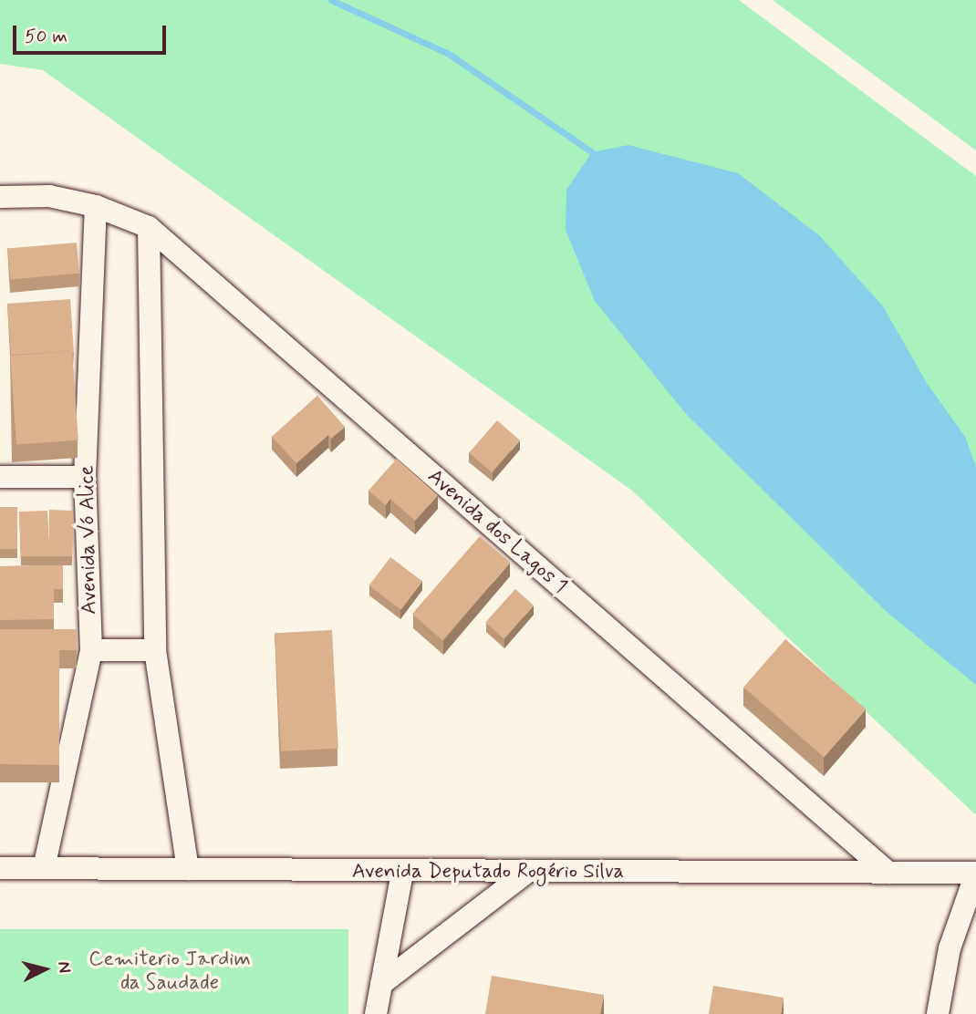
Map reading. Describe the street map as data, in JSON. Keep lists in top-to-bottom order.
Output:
{
  "streets": {
    "street": ["Avenida dos Lagos 1", "Avenida Vó Alice", "Avenida Deputado Rogério Silva"]
  },
  "crossings": [
    ["Avenida dos Lagos 1", "Avenida Vó Alice"],
    ["Avenida dos Lagos 1", "Avenida Deputado Rogério Silva"],
    ["Avenida Vó Alice", "Avenida Deputado Rogério Silva"]
  ],
  "parks": ["Cemiterio Jardim da Saudade"],
  "scale_bar": "50 m",
  "north": "right"
}
